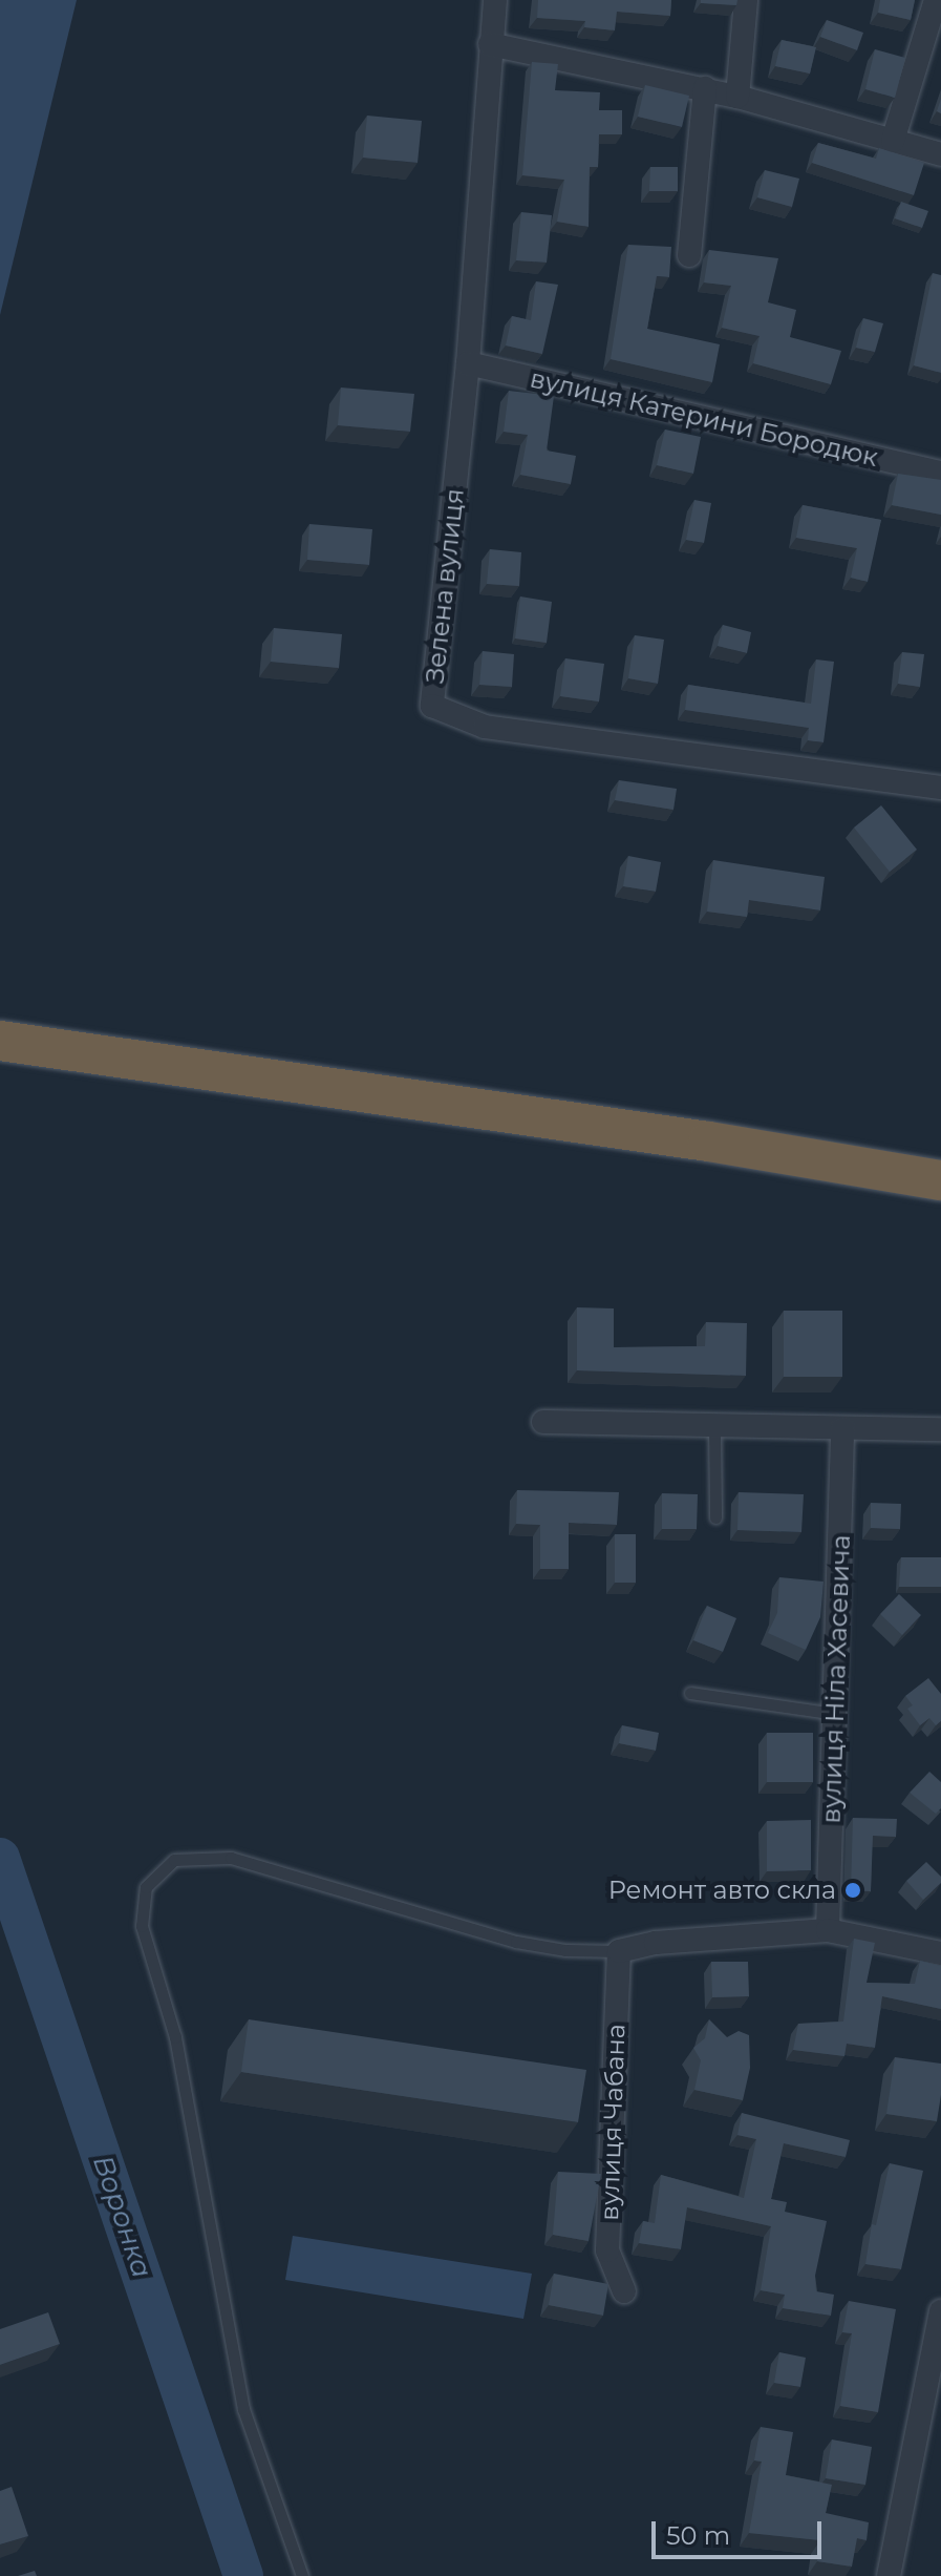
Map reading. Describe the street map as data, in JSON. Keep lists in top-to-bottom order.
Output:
{
  "streets": {
    "street": [
      "вулиця Катерини Бородюк",
      "Зелена вулиця",
      "вулиця Ніла Хасевича",
      "вулиця Чабана"
    ]
  },
  "crossings": [
    ["вулиця Катерини Бородюк", "Зелена вулиця"]
  ],
  "water": ["Воронка"],
  "places": ["Ремонт авто скла"],
  "scale_bar": "50 m"
}
